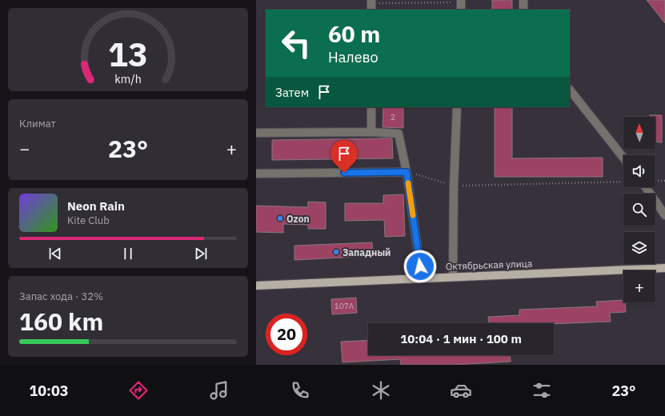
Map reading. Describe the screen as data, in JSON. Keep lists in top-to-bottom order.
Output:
{
  "streets": {
    "main road": ["Октябрьская улица"]
  },
  "places": ["Ozon", "Западный"],
  "house_numbers": ["2", "107А"],
  "north": "top",
  "page": {
    "turn": ["60 m", "Налево"],
    "then": "Затем",
    "tile": [
      "Климат",
      ["Запас хода · 32%", "160 km"]
    ],
    "map_buttons": "+",
    "heat": ["−", "23°", "+"],
    "song": ["Neon Rain", "Kite Club"],
    "limit": "20",
    "trip": "10:04 · 1 мин · 100 m",
    "tabs": ["10:03", "23°"],
    "gauge": ["13", "km/h"]
  }
}
